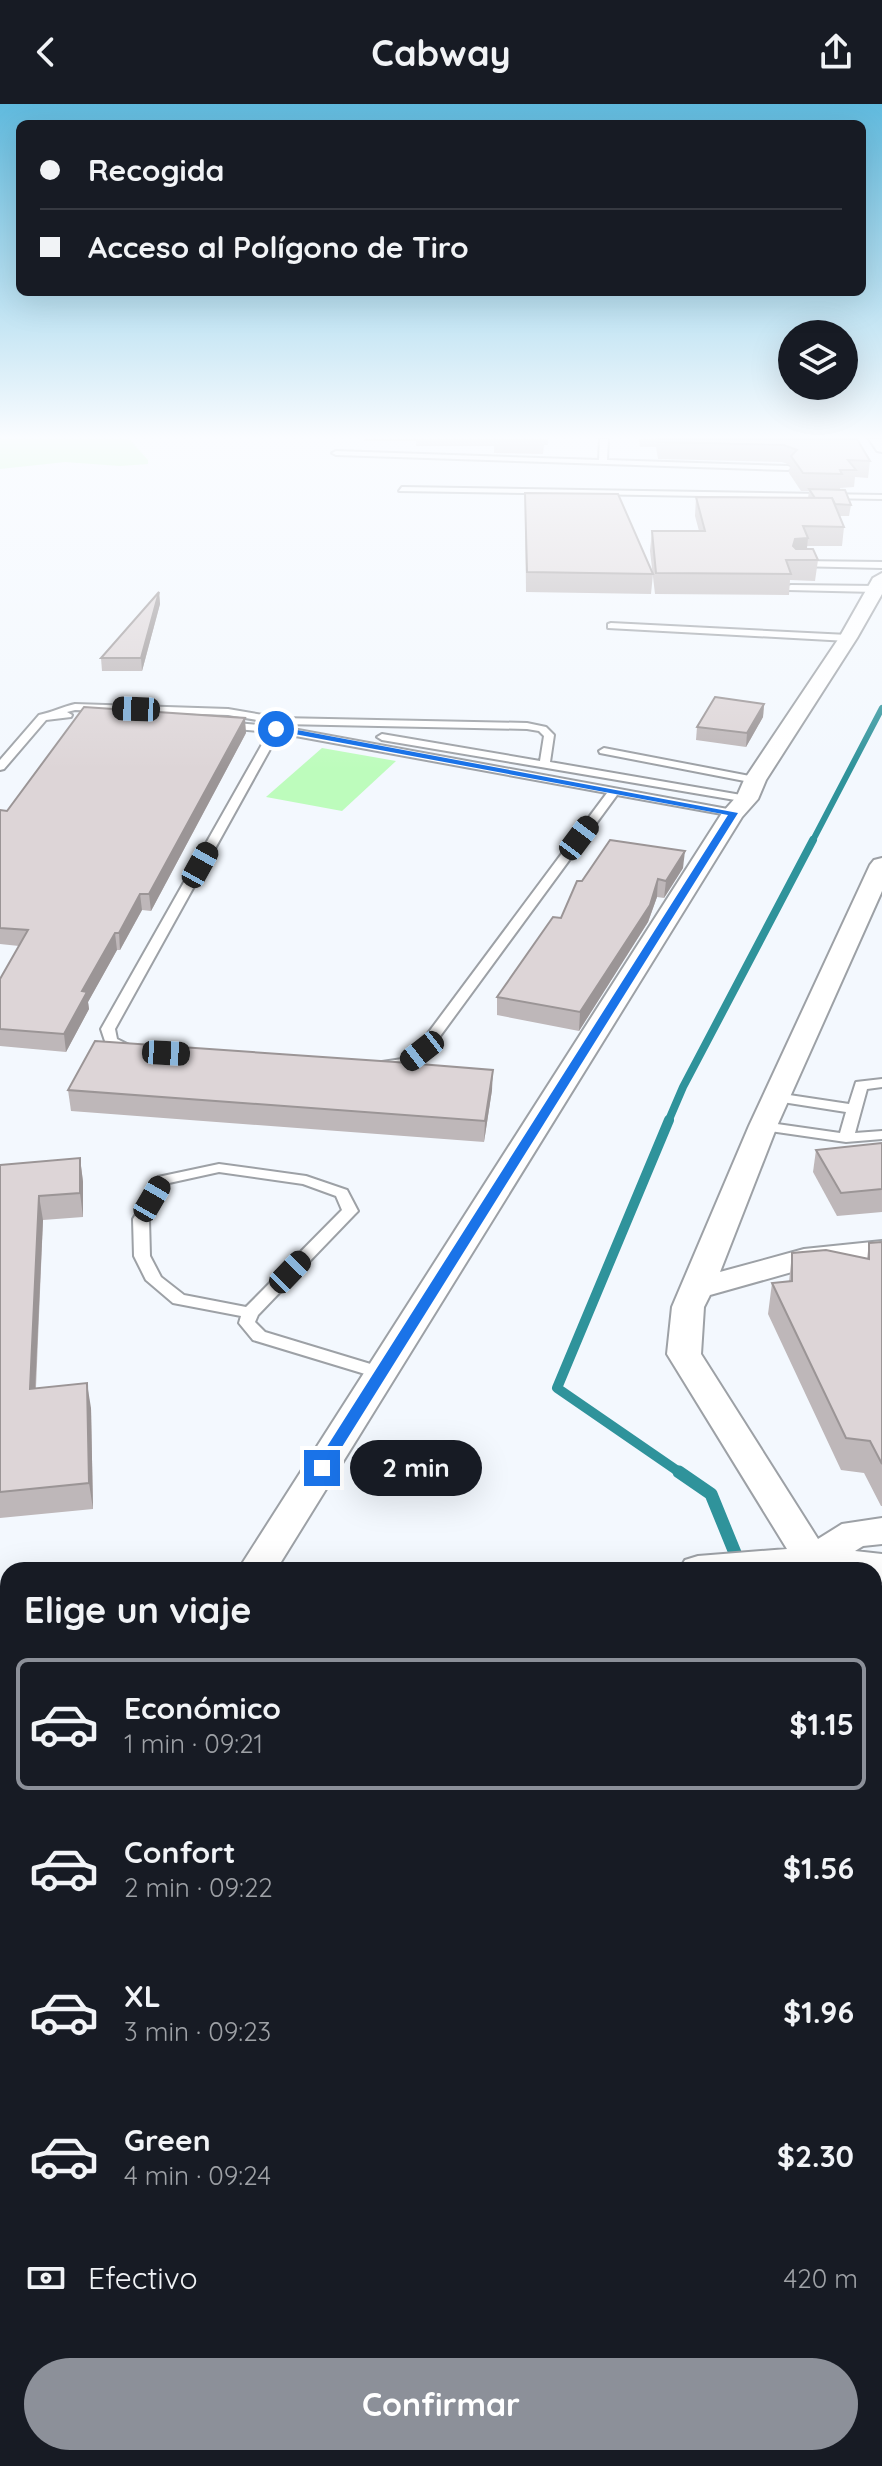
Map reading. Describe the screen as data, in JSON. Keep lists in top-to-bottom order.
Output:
{
  "page": {
    "header": "Cabway",
    "banner": ["Recogida", "Acceso al Polígono de Tiro"],
    "bubble": "2 min",
    "heading": "Elige un viaje",
    "list": [
      {
        "name": "Económico",
        "note": "1 min · 09:21",
        "value": "$1.15"
      },
      {
        "name": "Confort",
        "note": "2 min · 09:22",
        "value": "$1.56"
      },
      {
        "name": "XL",
        "note": "3 min · 09:23",
        "value": "$1.96"
      },
      {
        "name": "Green",
        "note": "4 min · 09:24",
        "value": "$2.30"
      }
    ],
    "pay": ["Efectivo", "420 m"],
    "buttons": "Confirmar"
  }
}
